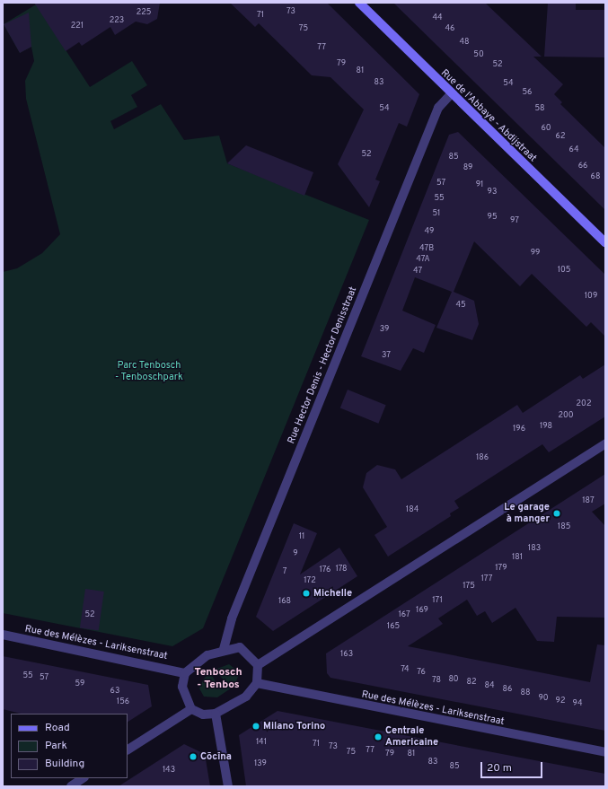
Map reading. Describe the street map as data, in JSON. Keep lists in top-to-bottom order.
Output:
{
  "streets": {
    "street": ["Rue de l'Abbaye - Abdijstraat", "Rue Hector Denis - Hector Denisstraat", "Rue des Mélèzes - Lariksenstraat"]
  },
  "crossings": [
    ["Rue de l'Abbaye - Abdijstraat", "Rue Hector Denis - Hector Denisstraat"],
    ["Rue Hector Denis - Hector Denisstraat", "Rue des Mélèzes - Lariksenstraat"]
  ],
  "districts": ["Tenbosch - Tenbos"],
  "parks": ["Parc Tenbosch - Tenboschpark"],
  "places": [
    "Le garage à manger",
    "Michelle",
    "Milano Torino",
    "Centrale Americaine",
    "Cŏcīna"
  ],
  "house_numbers": [
    "73",
    "225",
    "71",
    "44",
    "223",
    "221",
    "75",
    "46",
    "48",
    "77",
    "50",
    "79",
    "52",
    "81",
    "83",
    "54",
    "56",
    "54",
    "58",
    "60",
    "62",
    "64",
    "52",
    "85",
    "66",
    "89",
    "68",
    "57",
    "91",
    "93",
    "55",
    "51",
    "95",
    "97",
    "49",
    "47B",
    "99",
    "47A",
    "105",
    "47",
    "109",
    "45",
    "39",
    "37",
    "202",
    "200",
    "198",
    "196",
    "186",
    "187",
    "184",
    "185",
    "11",
    "183",
    "9",
    "181",
    "179",
    "178",
    "176",
    "7",
    "177",
    "172",
    "175",
    "171",
    "168",
    "169",
    "52",
    "167",
    "165",
    "163",
    "74",
    "76",
    "55",
    "57",
    "80",
    "78",
    "82",
    "59",
    "84",
    "86",
    "63",
    "88",
    "90",
    "92",
    "156",
    "94",
    "141",
    "71",
    "73",
    "77",
    "75",
    "79",
    "81",
    "83",
    "139",
    "85",
    "143"
  ],
  "legend": ["Road", "Park", "Building"],
  "scale_bar": "20 m"
}
